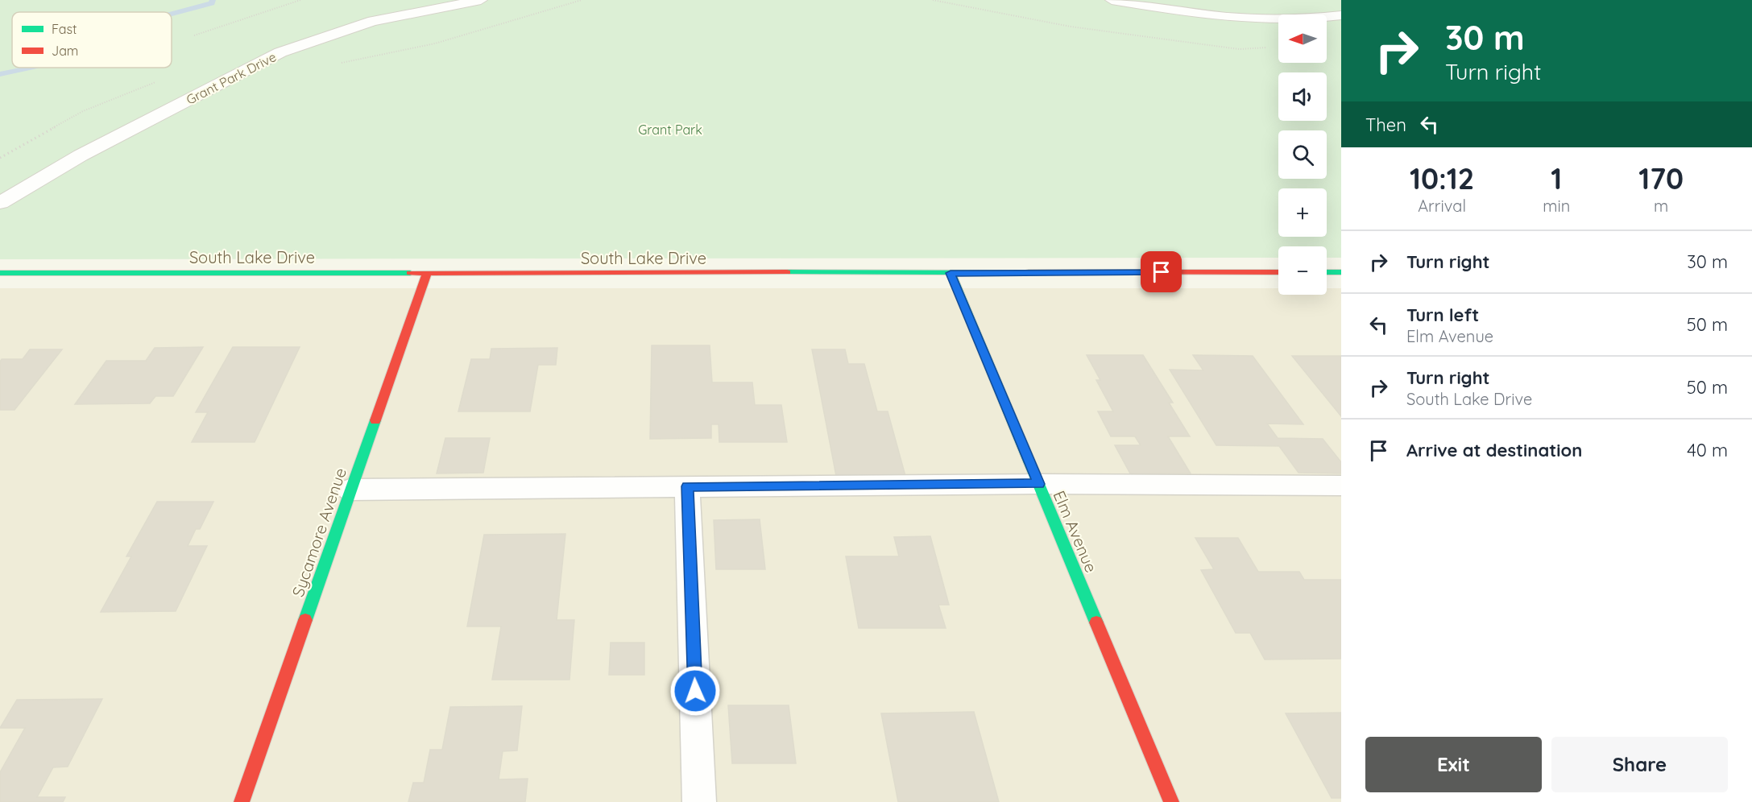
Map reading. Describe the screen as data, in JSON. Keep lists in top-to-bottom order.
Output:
{
  "streets": {
    "street": [
      "Grant Park Drive",
      "South Lake Drive",
      "Elm Avenue",
      "Sycamore Avenue"
    ]
  },
  "crossings": [
    ["South Lake Drive", "Elm Avenue"],
    ["South Lake Drive", "Sycamore Avenue"]
  ],
  "parks": ["Grant Park"],
  "legend": ["Fast", "Jam"],
  "north": "left",
  "page": {
    "turn": ["30 m", "Turn right"],
    "map_buttons": ["+", "−"],
    "then": "Then",
    "eta": [
      "10:12",
      "Arrival",
      "1",
      "min",
      "170",
      "m"
    ],
    "list": [
      {
        "name": "Turn right",
        "value": "30 m"
      },
      {
        "name": "Turn left",
        "note": "Elm Avenue",
        "value": "50 m"
      },
      {
        "name": "Turn right",
        "note": "South Lake Drive",
        "value": "50 m"
      },
      {
        "name": "Arrive at destination",
        "value": "40 m"
      }
    ],
    "buttons": ["Exit", "Share"]
  }
}
